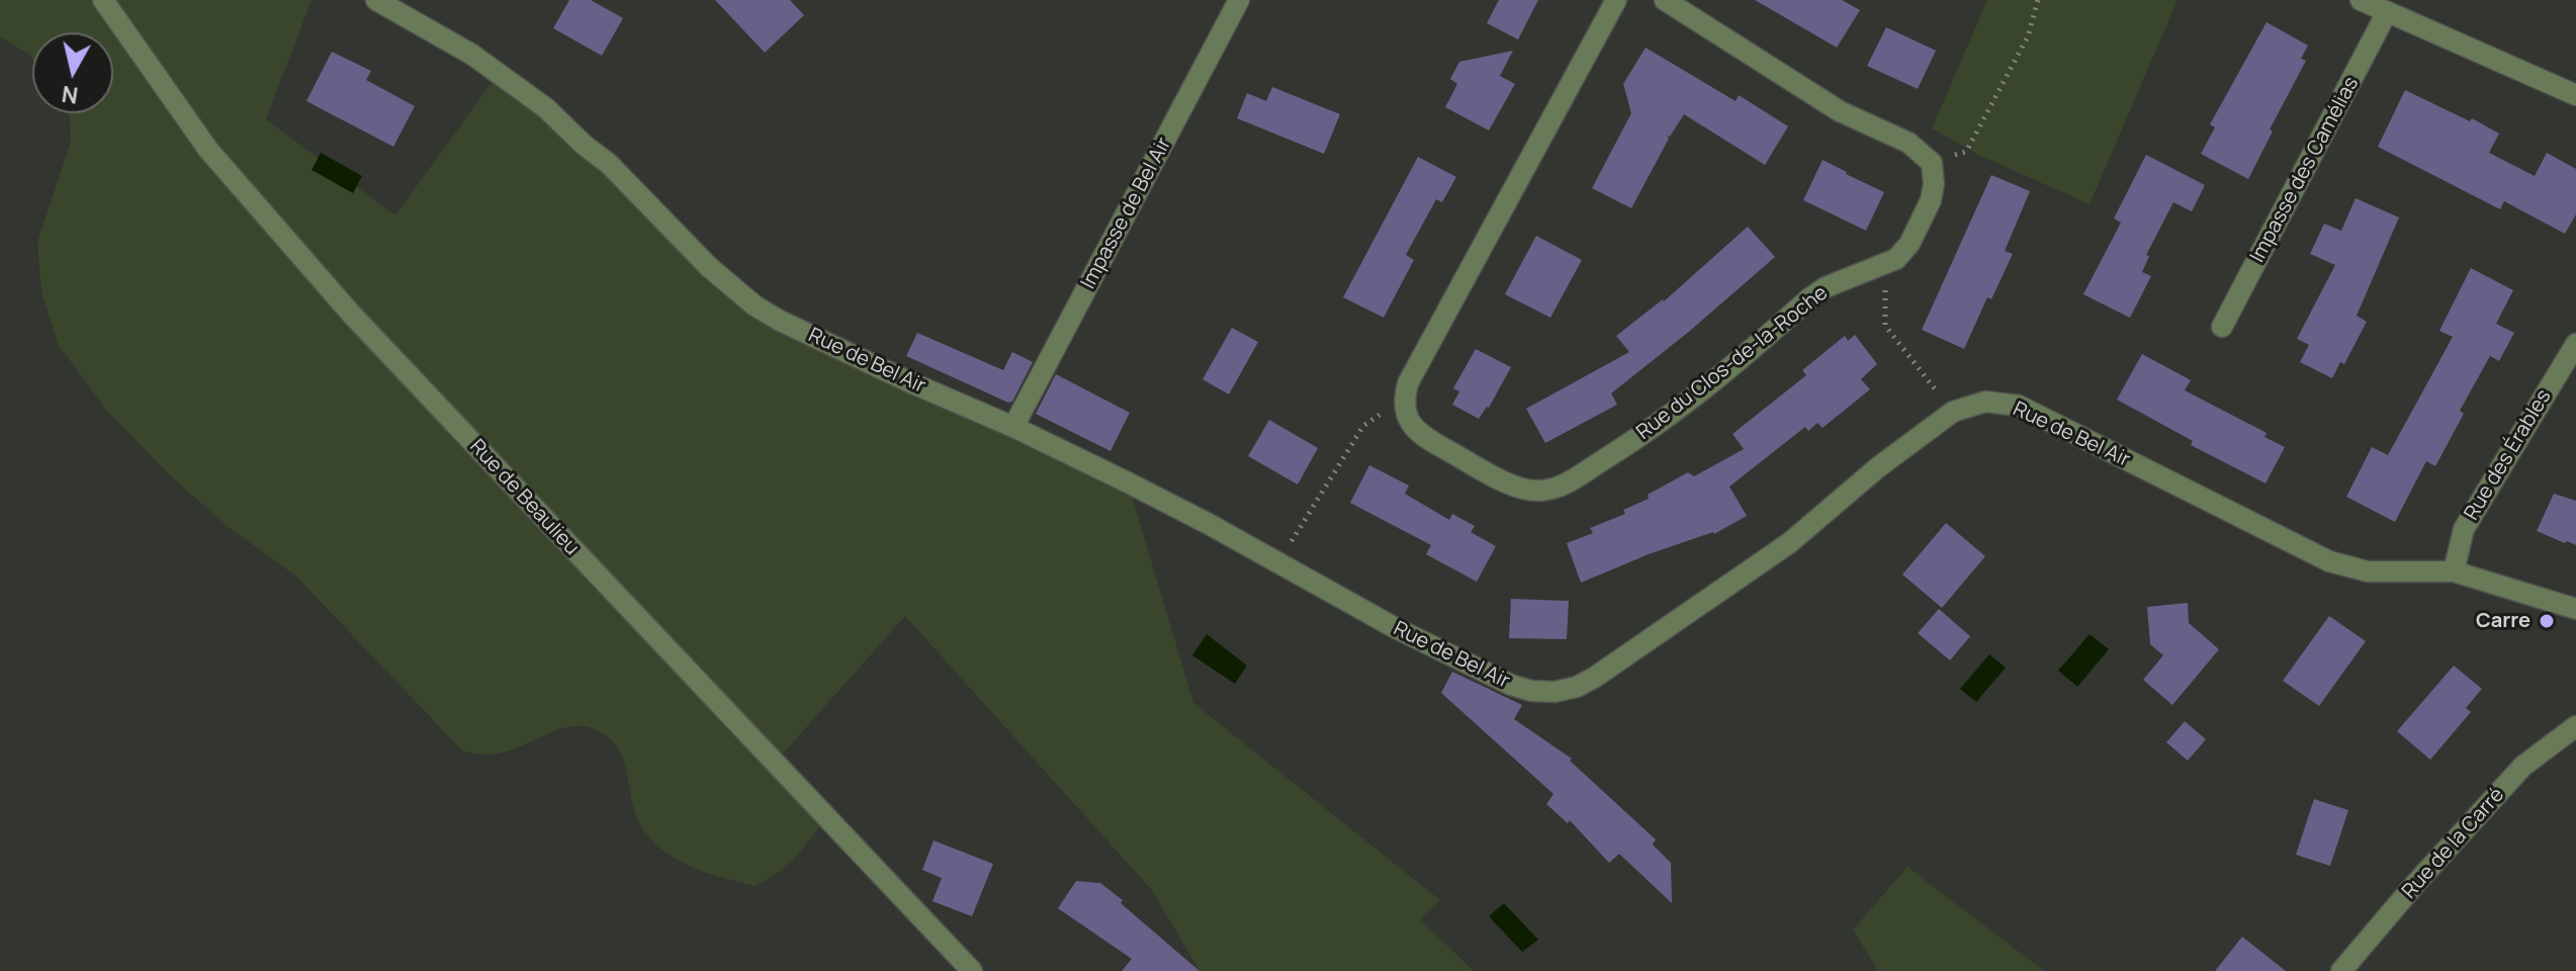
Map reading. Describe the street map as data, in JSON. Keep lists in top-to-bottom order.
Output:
{
  "streets": {
    "street": [
      "Impasse des Camélias",
      "Impasse de Bel Air",
      "Rue de Bel Air",
      "Rue du Clos-de-la-Roche",
      "Rue des Érables",
      "Rue de Beaulieu",
      "Rue de la Carré"
    ]
  },
  "crossings": [
    ["Impasse de Bel Air", "Rue de Bel Air"],
    ["Rue de Bel Air", "Rue des Érables"]
  ],
  "places": ["Carre"],
  "north": "bottom"
}
